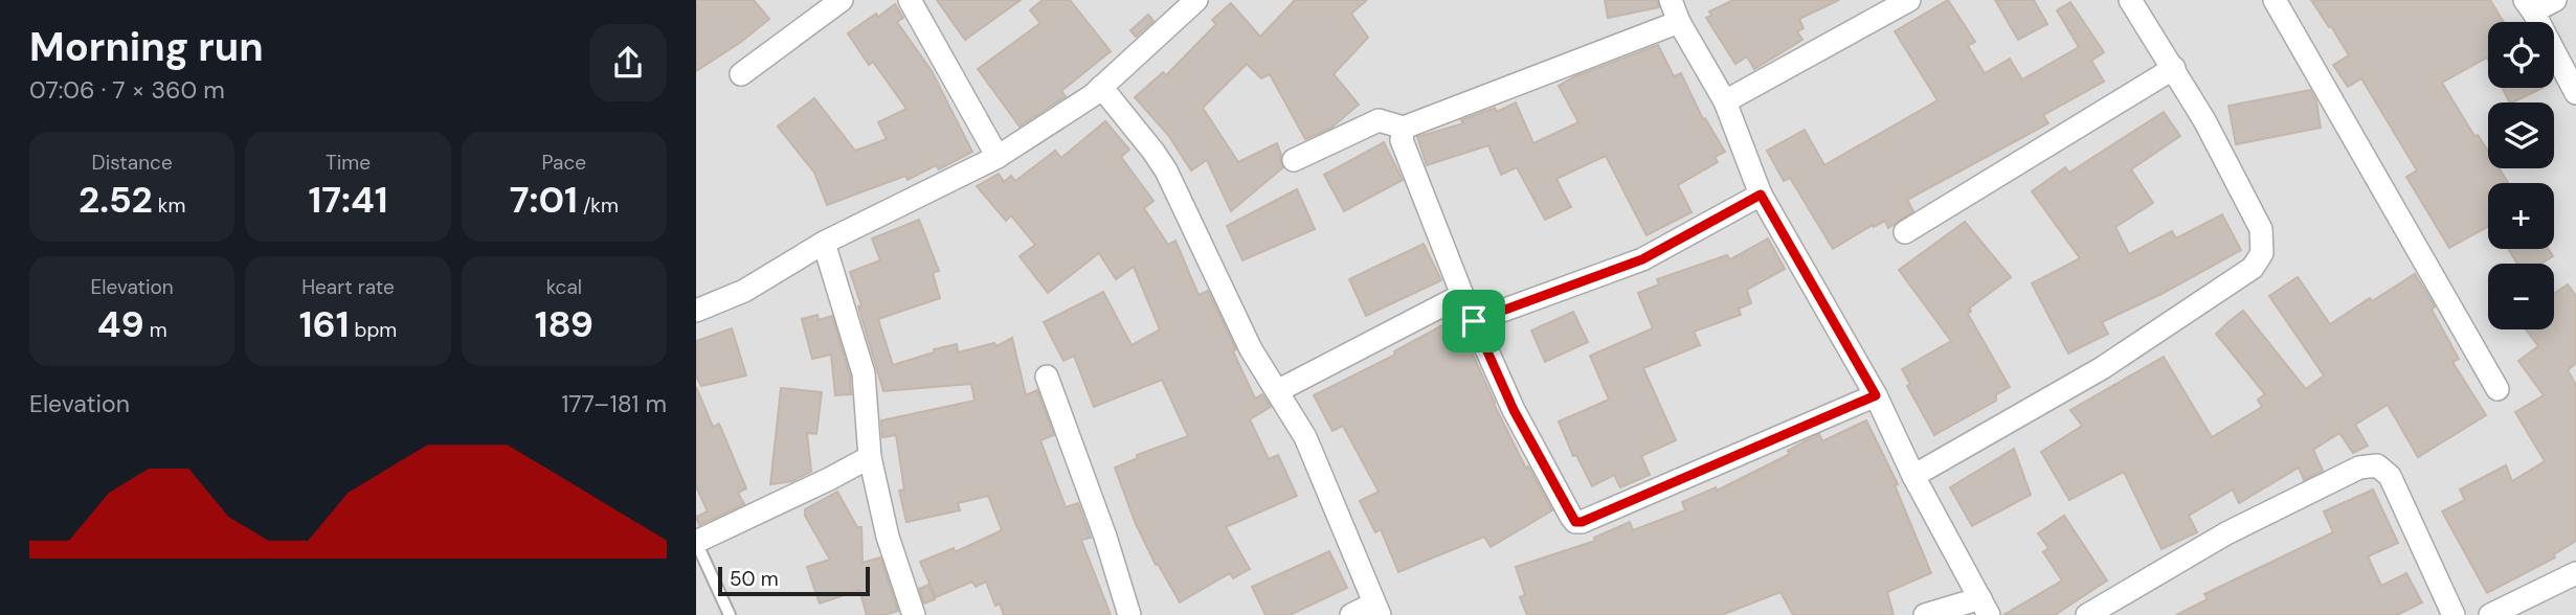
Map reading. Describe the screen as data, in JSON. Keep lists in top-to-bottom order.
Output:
{
  "scale_bar": "50 m",
  "page": {
    "heading": ["Morning run", "07:06 · 7 × 360 m"],
    "map_buttons": ["+", "−"],
    "stats": [
      ["Distance", "2.52 km"],
      ["Time", "17:41"],
      ["Pace", "7:01 /km"],
      ["Elevation", "49 m"],
      ["Heart rate", "161 bpm"],
      ["kcal", "189"]
    ],
    "chart": ["Elevation", "177–181 m"],
    "scale": "50 m"
  }
}
